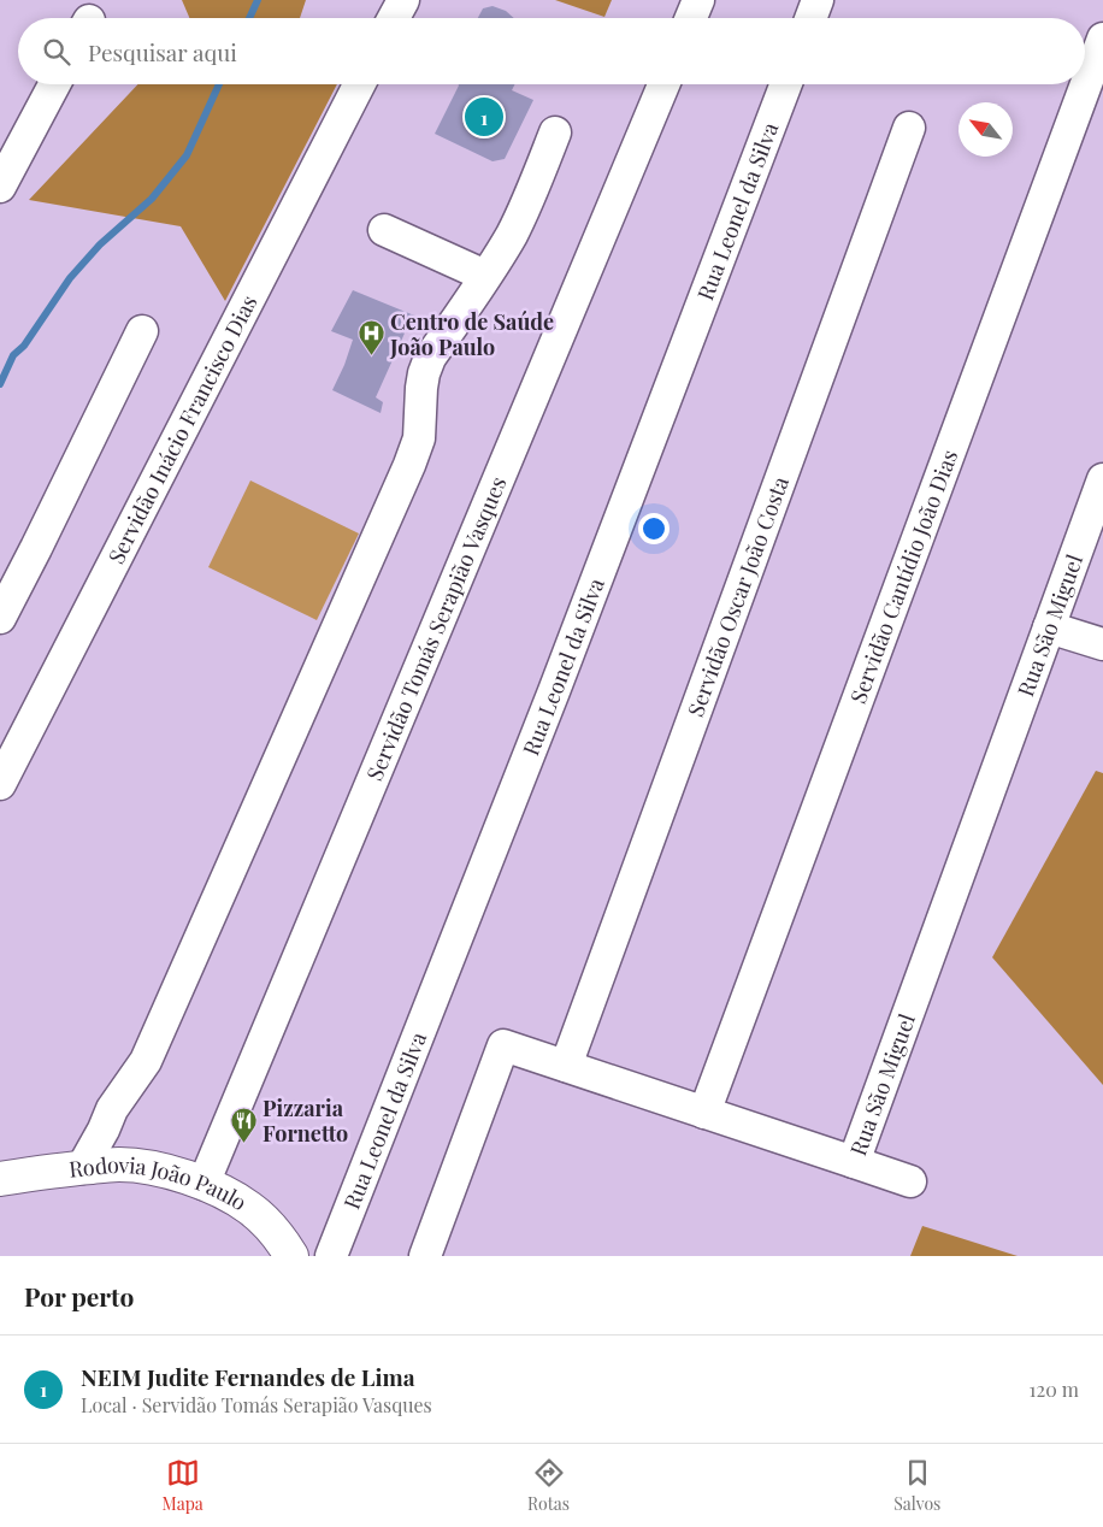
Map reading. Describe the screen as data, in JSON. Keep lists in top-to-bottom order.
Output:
{
  "streets": {
    "main road": ["Rodovia João Paulo"],
    "street": [
      "Rua Leonel da Silva",
      "Servidão Inácio Francisco Dias",
      "Servidão Cantídio João Dias",
      "Servidão Oscar João Costa",
      "Rua São Miguel",
      "Servidão Tomás Serapião Vasques"
    ]
  },
  "crossings": [
    ["Servidão Cantídio João Dias", "Rua São Miguel"],
    ["Servidão Oscar João Costa", "Rua São Miguel"],
    ["Servidão Tomás Serapião Vasques", "Rodovia João Paulo"]
  ],
  "places": {
    "hospital": ["Centro de Saúde João Paulo"],
    "restaurant": ["Pizzaria Fornetto"]
  },
  "north": "top left",
  "page": {
    "search": "Pesquisar aqui",
    "pins": "1",
    "heading": "Por perto",
    "list": [
      {
        "mark": "1",
        "name": "NEIM Judite Fernandes de Lima",
        "note": "Local · Servidão Tomás Serapião Vasques",
        "value": "120 m"
      }
    ],
    "nav": ["Mapa", "Rotas", "Salvos"]
  }
}
